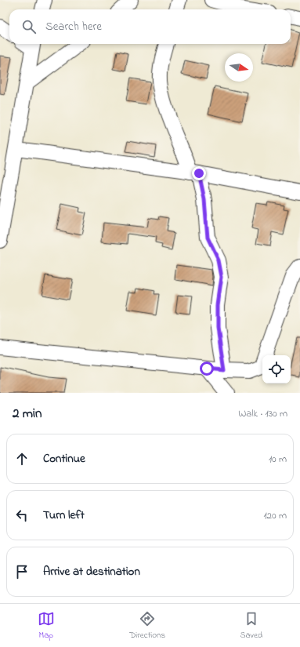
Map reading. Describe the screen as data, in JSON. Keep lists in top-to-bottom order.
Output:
{
  "north": "right",
  "page": {
    "search": "Search here",
    "heading": ["2 min", "Walk · 130 m"],
    "list": [
      ["Continue", "10 m"],
      ["Turn left", "120 m"],
      "Arrive at destination"
    ],
    "nav": ["Map", "Directions", "Saved"]
  }
}
